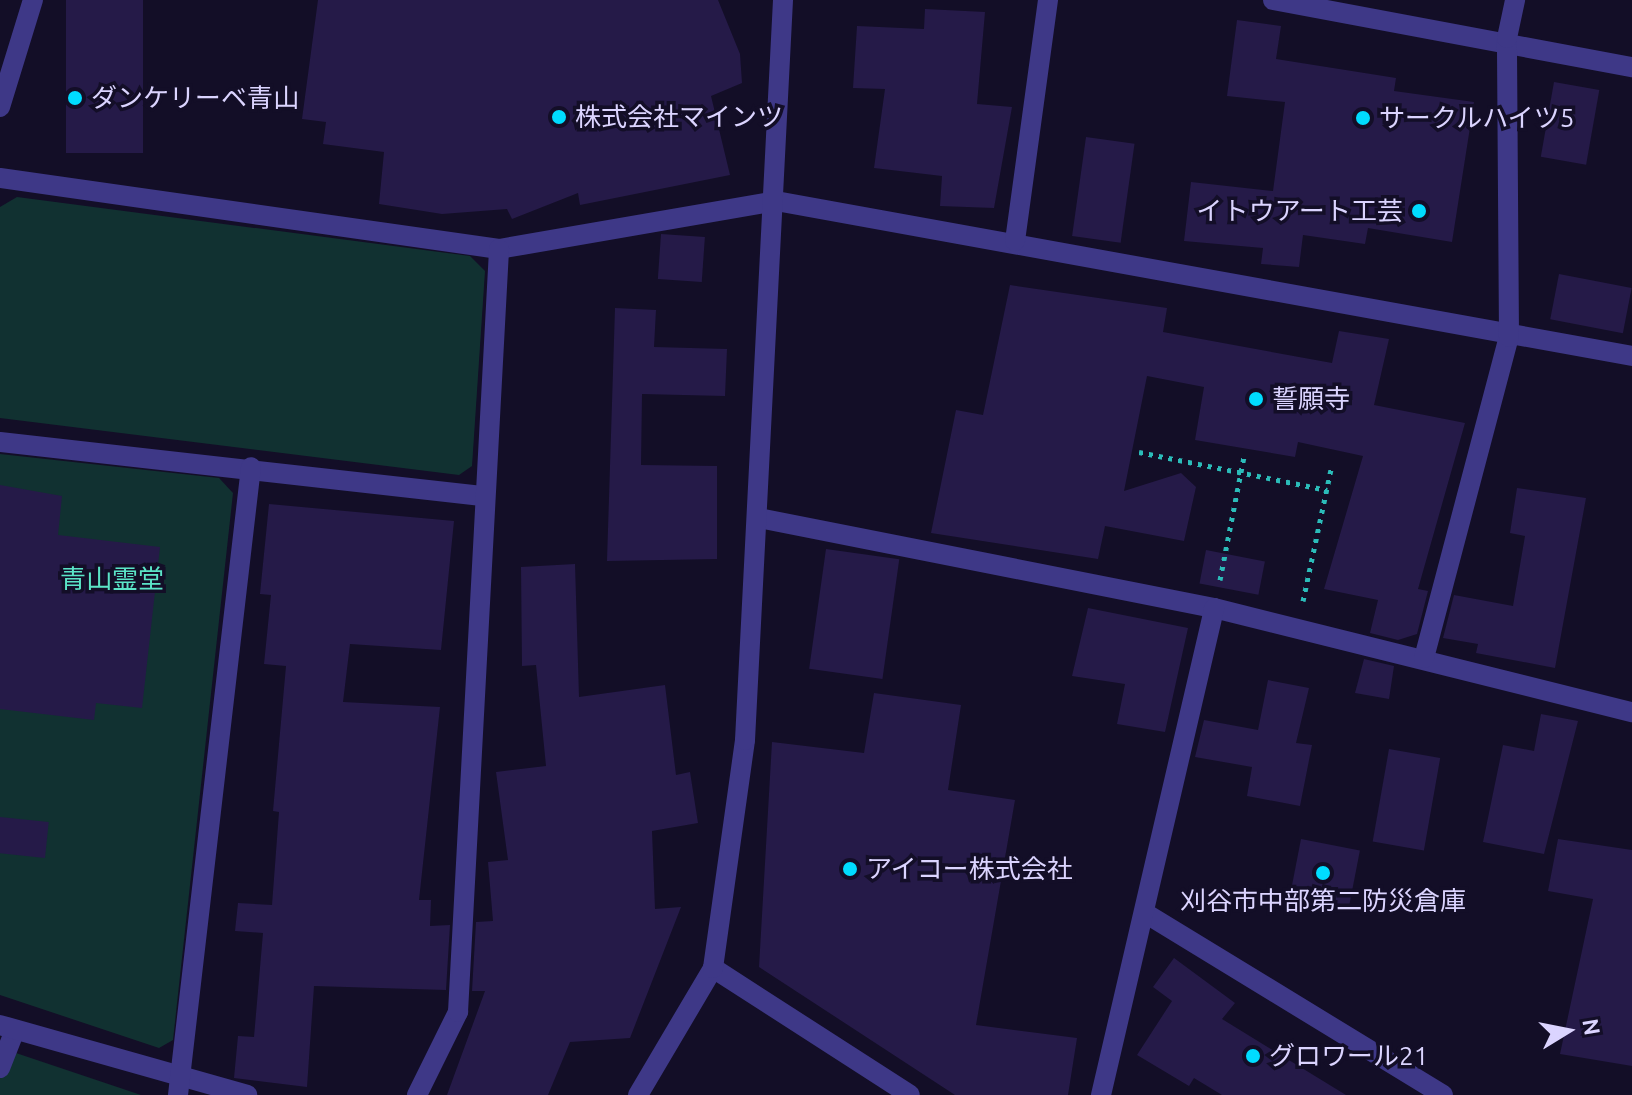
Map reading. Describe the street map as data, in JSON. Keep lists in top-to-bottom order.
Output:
{
  "parks": ["青山霊堂"],
  "places": [
    "ダンケリーベ青山",
    "株式会社マインツ",
    "サークルハイツ5",
    "イトウアート工芸",
    "誓願寺",
    "アイコー株式会社",
    "刈谷市中部第二防災倉庫",
    "グロワール21"
  ],
  "north": "right"
}
